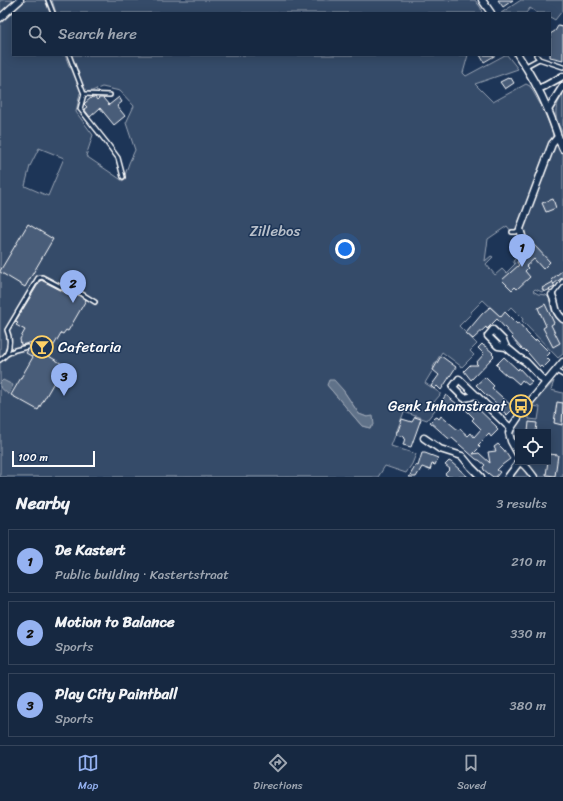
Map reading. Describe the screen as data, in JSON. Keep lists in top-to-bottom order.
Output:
{
  "parks": ["Zillebos"],
  "places": {
    "bar": ["Cafetaria"],
    "bus stop": ["Genk Inhamstraat"]
  },
  "scale_bar": "100 m",
  "page": {
    "search": "Search here",
    "pins": ["1", "2", "3"],
    "scale": "100 m",
    "heading": ["Nearby", "3 results"],
    "list": [
      {
        "mark": "1",
        "name": "De Kastert",
        "note": "Public building · Kastertstraat",
        "value": "210 m"
      },
      {
        "mark": "2",
        "name": "Motion to Balance",
        "note": "Sports",
        "value": "330 m"
      },
      {
        "mark": "3",
        "name": "Play City Paintball",
        "note": "Sports",
        "value": "380 m"
      }
    ],
    "nav": ["Map", "Directions", "Saved"]
  }
}
